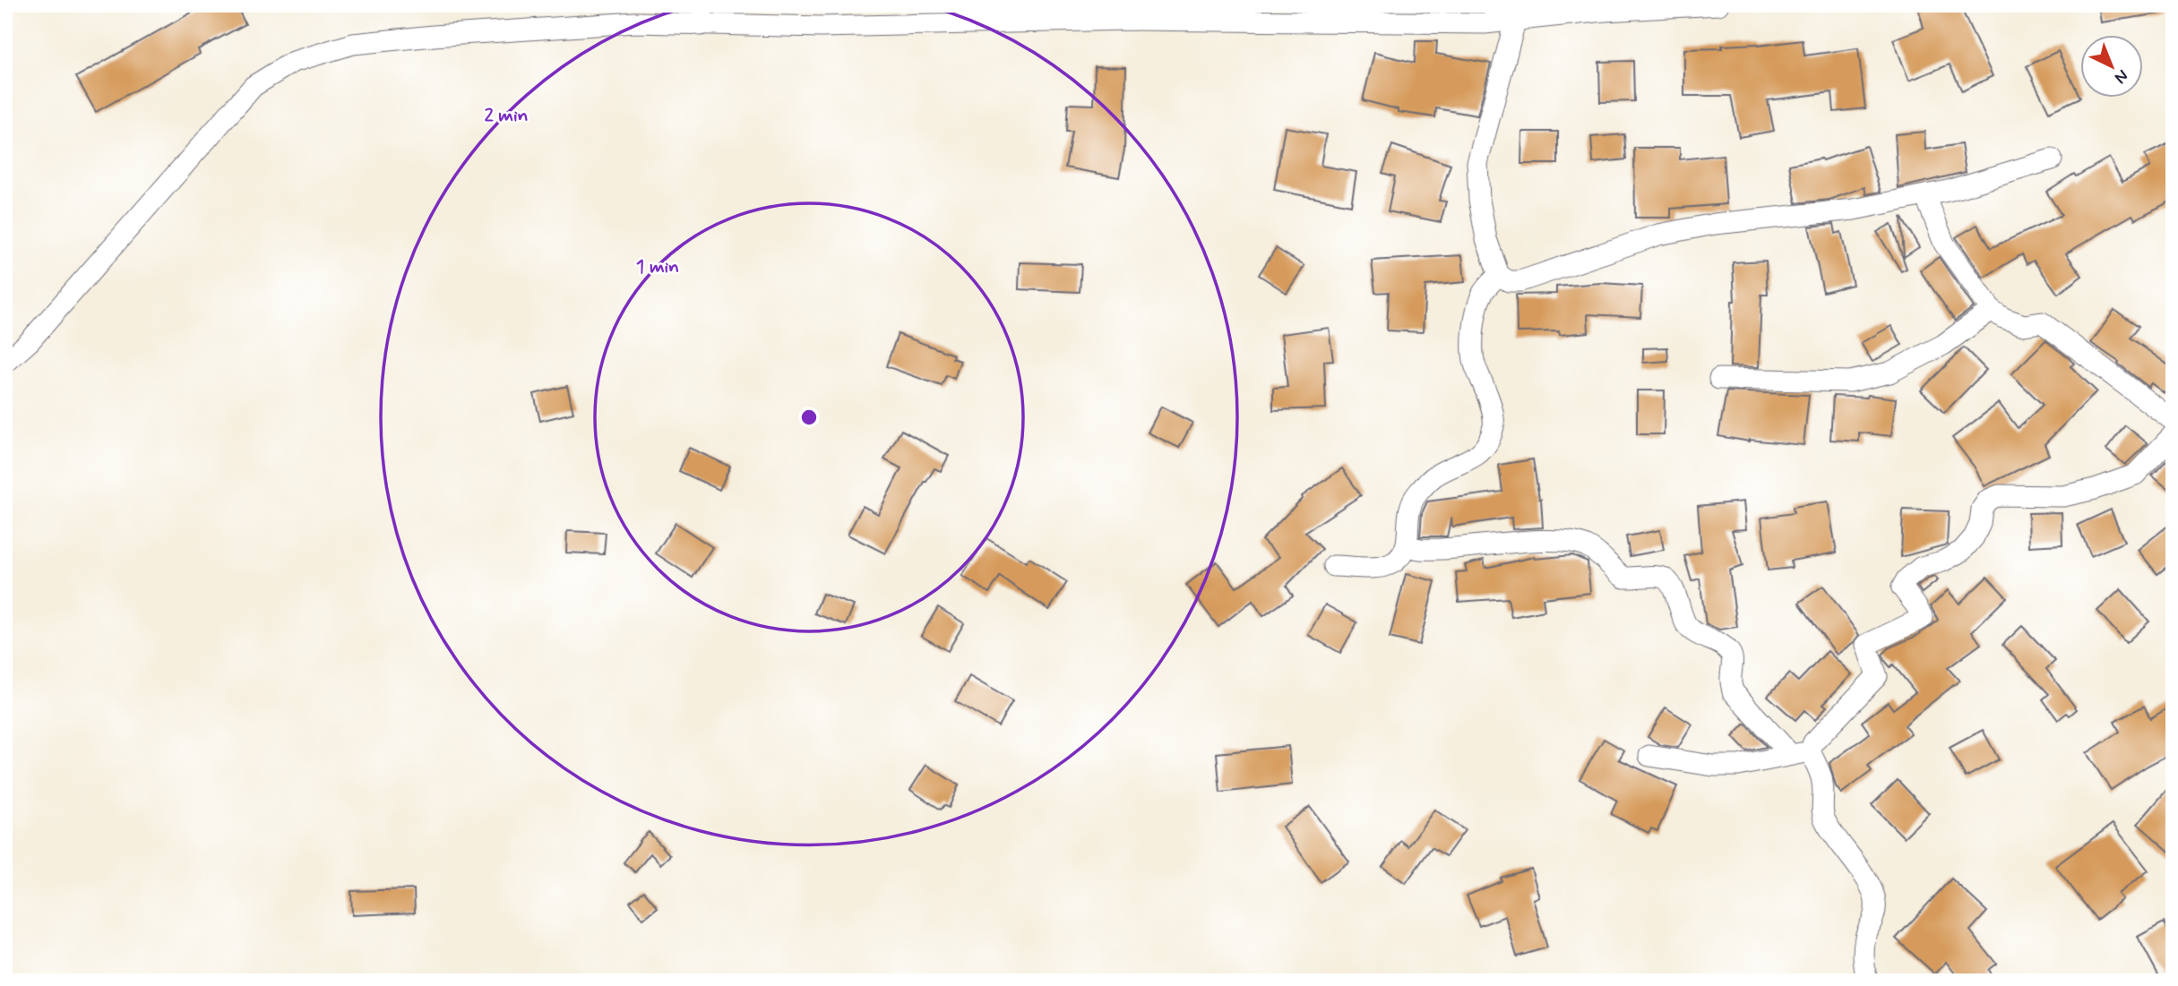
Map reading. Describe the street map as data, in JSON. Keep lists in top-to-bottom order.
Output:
{
  "north": "bottom right",
  "rings": ["2 min", "1 min"]
}
